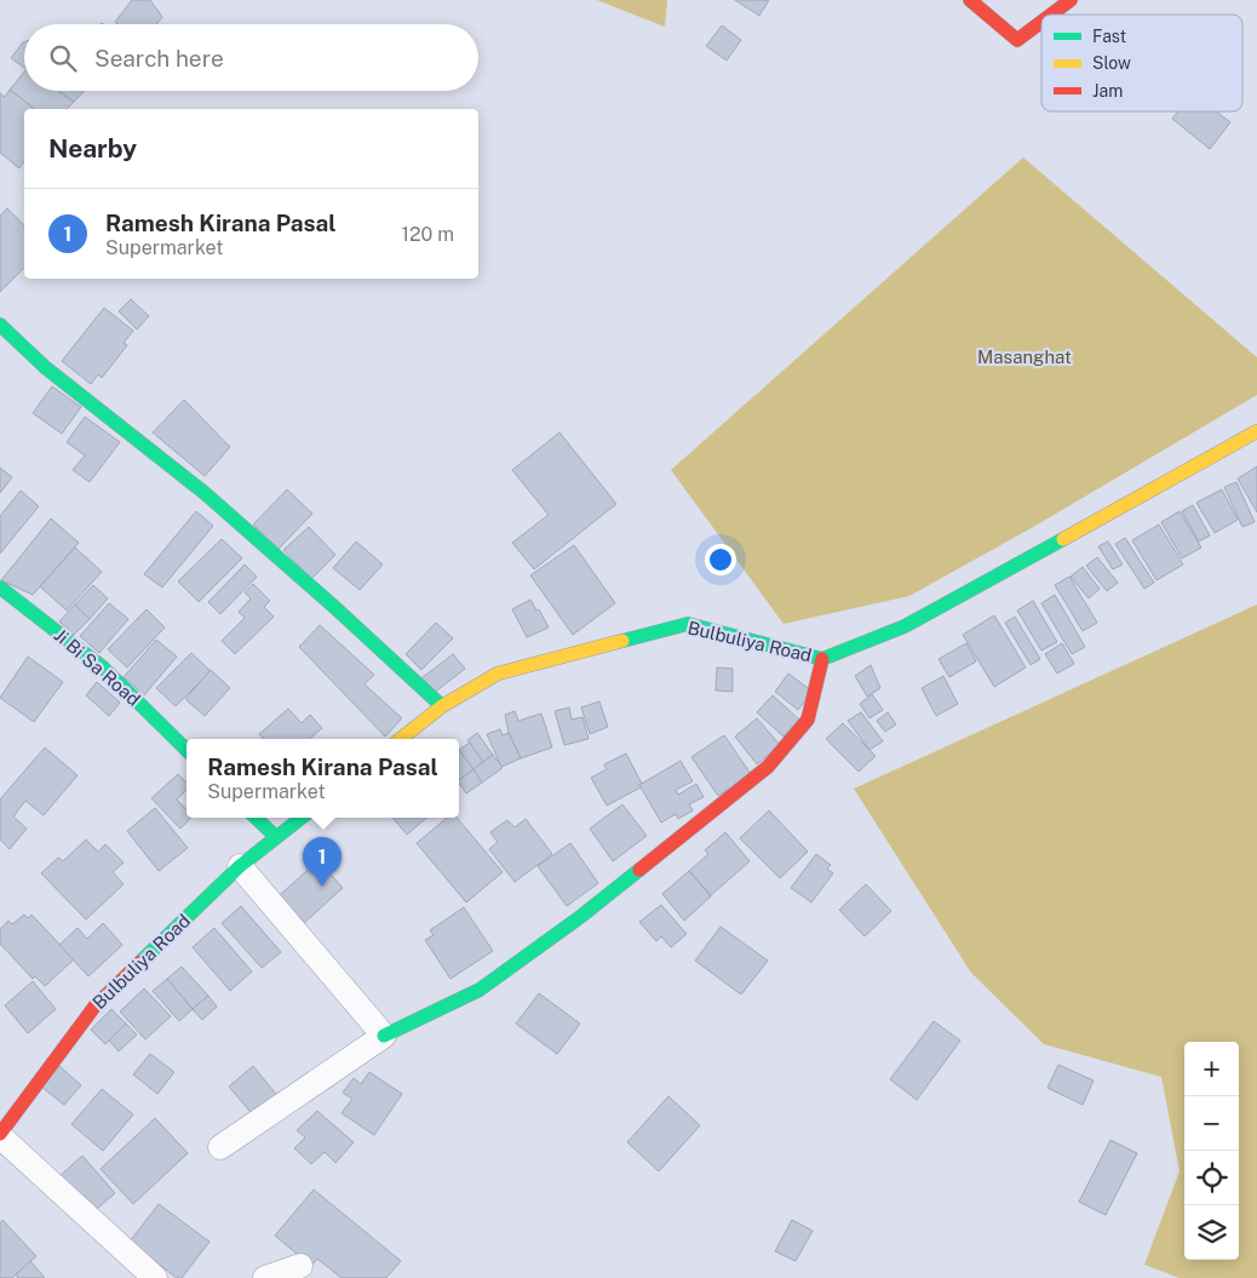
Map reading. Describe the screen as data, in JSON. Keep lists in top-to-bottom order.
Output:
{
  "streets": {
    "main road": ["Bulbuliya Road", "Ji Bi Sa Road"]
  },
  "parks": ["Masanghat"],
  "legend": ["Fast", "Slow", "Jam"],
  "page": {
    "search": "Search here",
    "heading": "Nearby",
    "list": [
      {
        "mark": "1",
        "name": "Ramesh Kirana Pasal",
        "note": "Supermarket",
        "value": "120 m"
      }
    ],
    "popup": ["Ramesh Kirana Pasal", "Supermarket"],
    "pins": "1",
    "map_buttons": ["+", "−"]
  }
}
